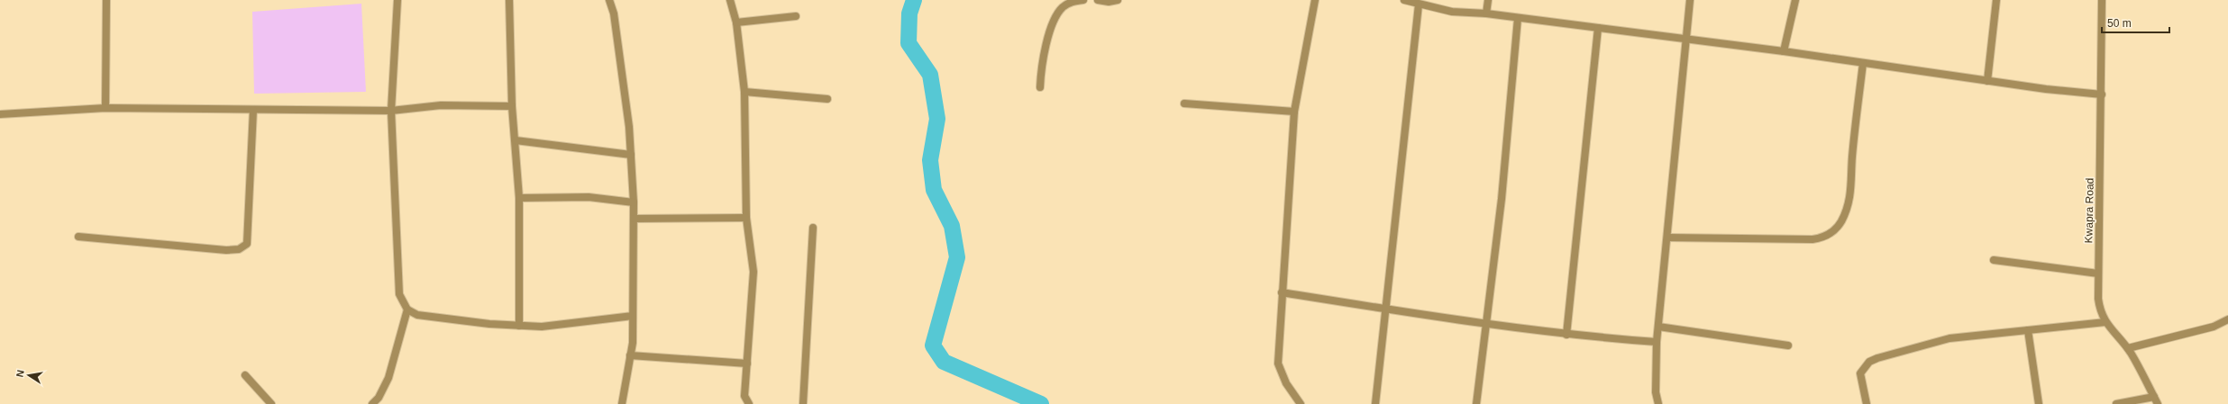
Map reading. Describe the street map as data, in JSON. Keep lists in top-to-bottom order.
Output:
{
  "streets": {
    "street": ["Kwapra Road"]
  },
  "scale_bar": "50 m",
  "north": "left"
}
